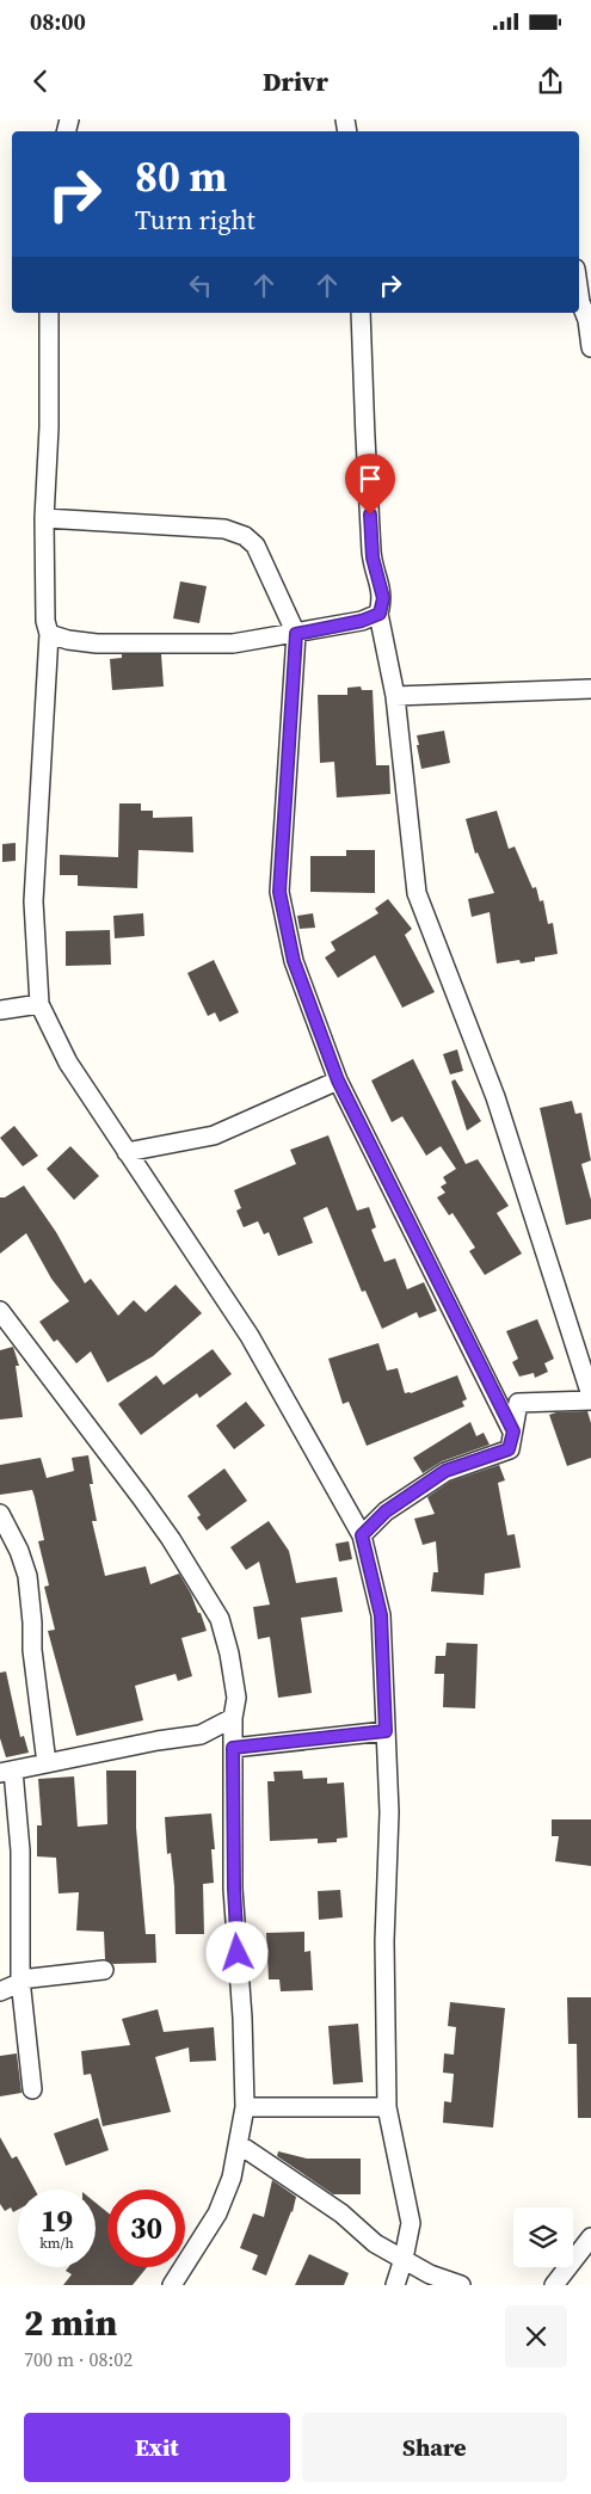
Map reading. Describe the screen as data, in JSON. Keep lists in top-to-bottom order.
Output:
{
  "page": {
    "status": "08:00",
    "header": "Drivr",
    "turn": ["80 m", "Turn right"],
    "speed": "19 km/h",
    "limit": "30",
    "heading": ["2 min", "700 m · 08:02"],
    "buttons": ["Exit", "Share"]
  }
}
